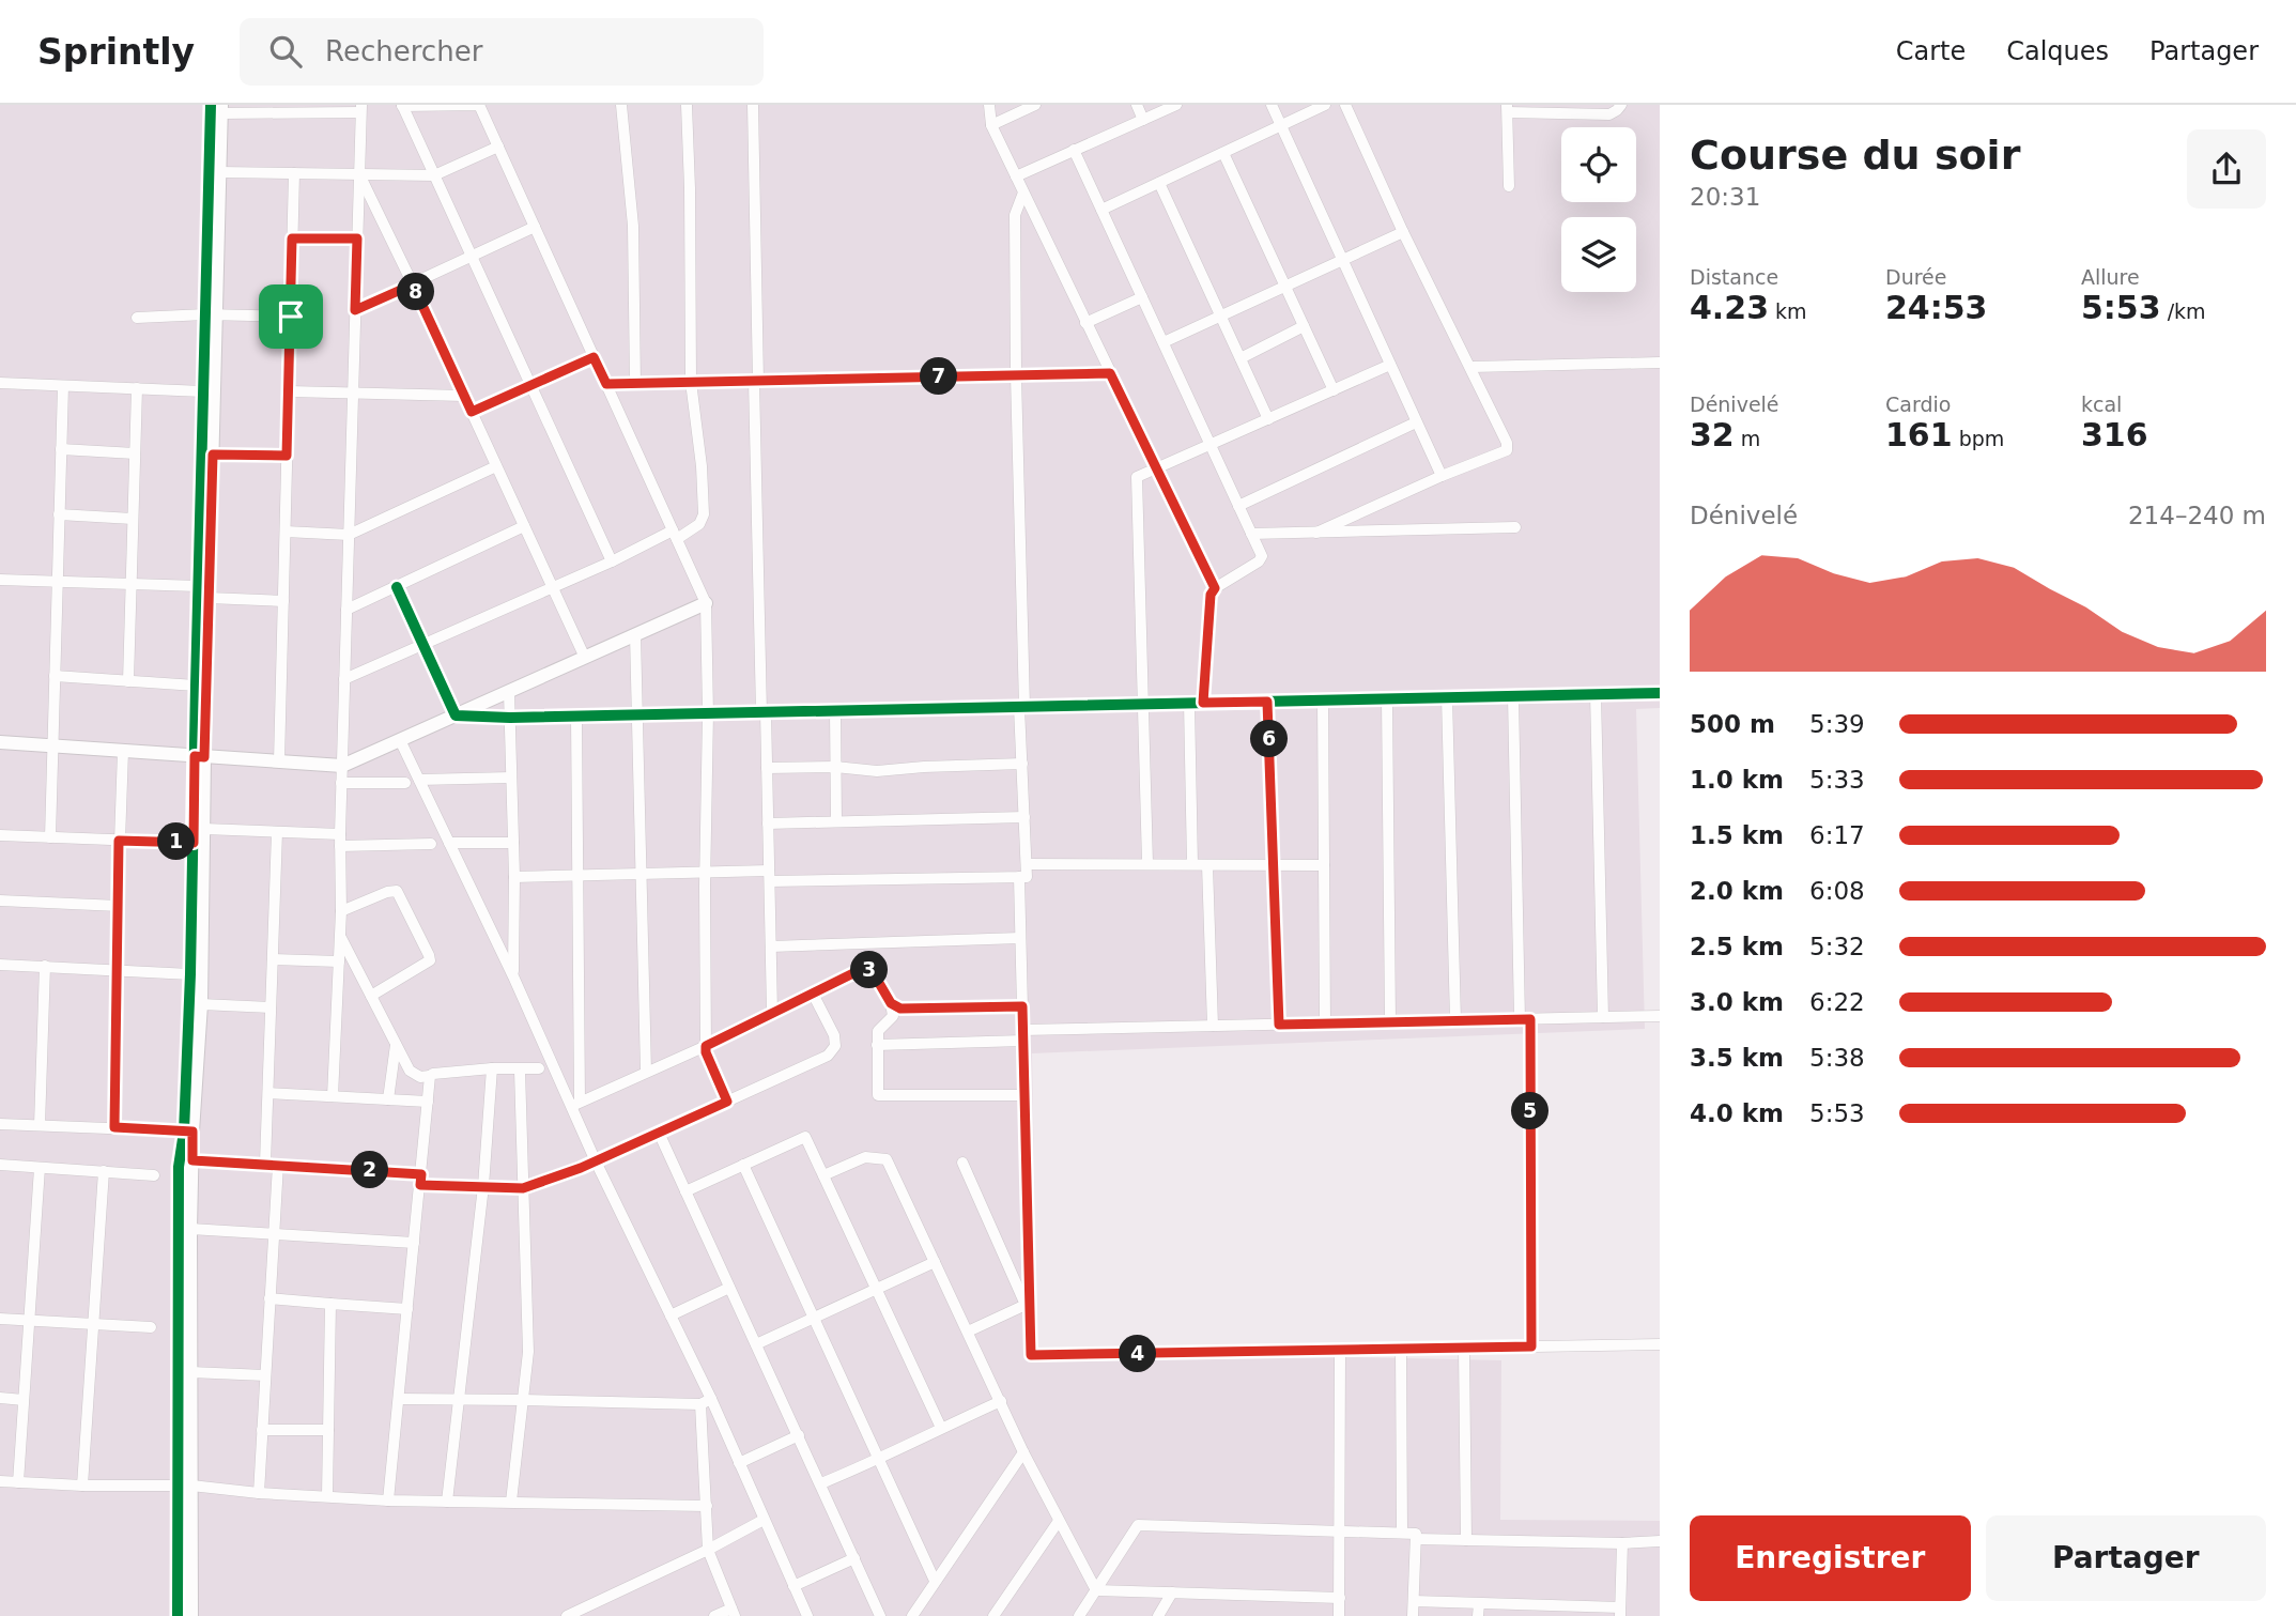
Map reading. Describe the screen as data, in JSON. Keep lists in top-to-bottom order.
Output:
{
  "page": {
    "header": "Sprintly",
    "search": "Rechercher",
    "nav": ["Carte", "Calques", "Partager"],
    "heading": ["Course du soir", "20:31"],
    "stats": [
      ["Distance", "4.23 km"],
      ["Durée", "24:53"],
      ["Allure", "5:53 /km"],
      ["Dénivelé", "32 m"],
      ["Cardio", "161 bpm"],
      ["kcal", "316"]
    ],
    "pins": [
      "8",
      "7",
      "6",
      "1",
      "3",
      "5",
      "2",
      "4"
    ],
    "chart": ["Dénivelé", "214–240 m"],
    "list": [
      {
        "name": "500 m",
        "note": "5:39"
      },
      {
        "name": "1.0 km",
        "note": "5:33"
      },
      {
        "name": "1.5 km",
        "note": "6:17"
      },
      {
        "name": "2.0 km",
        "note": "6:08"
      },
      {
        "name": "2.5 km",
        "note": "5:32"
      },
      {
        "name": "3.0 km",
        "note": "6:22"
      },
      {
        "name": "3.5 km",
        "note": "5:38"
      },
      {
        "name": "4.0 km",
        "note": "5:53"
      }
    ],
    "buttons": ["Enregistrer", "Partager"]
  }
}
